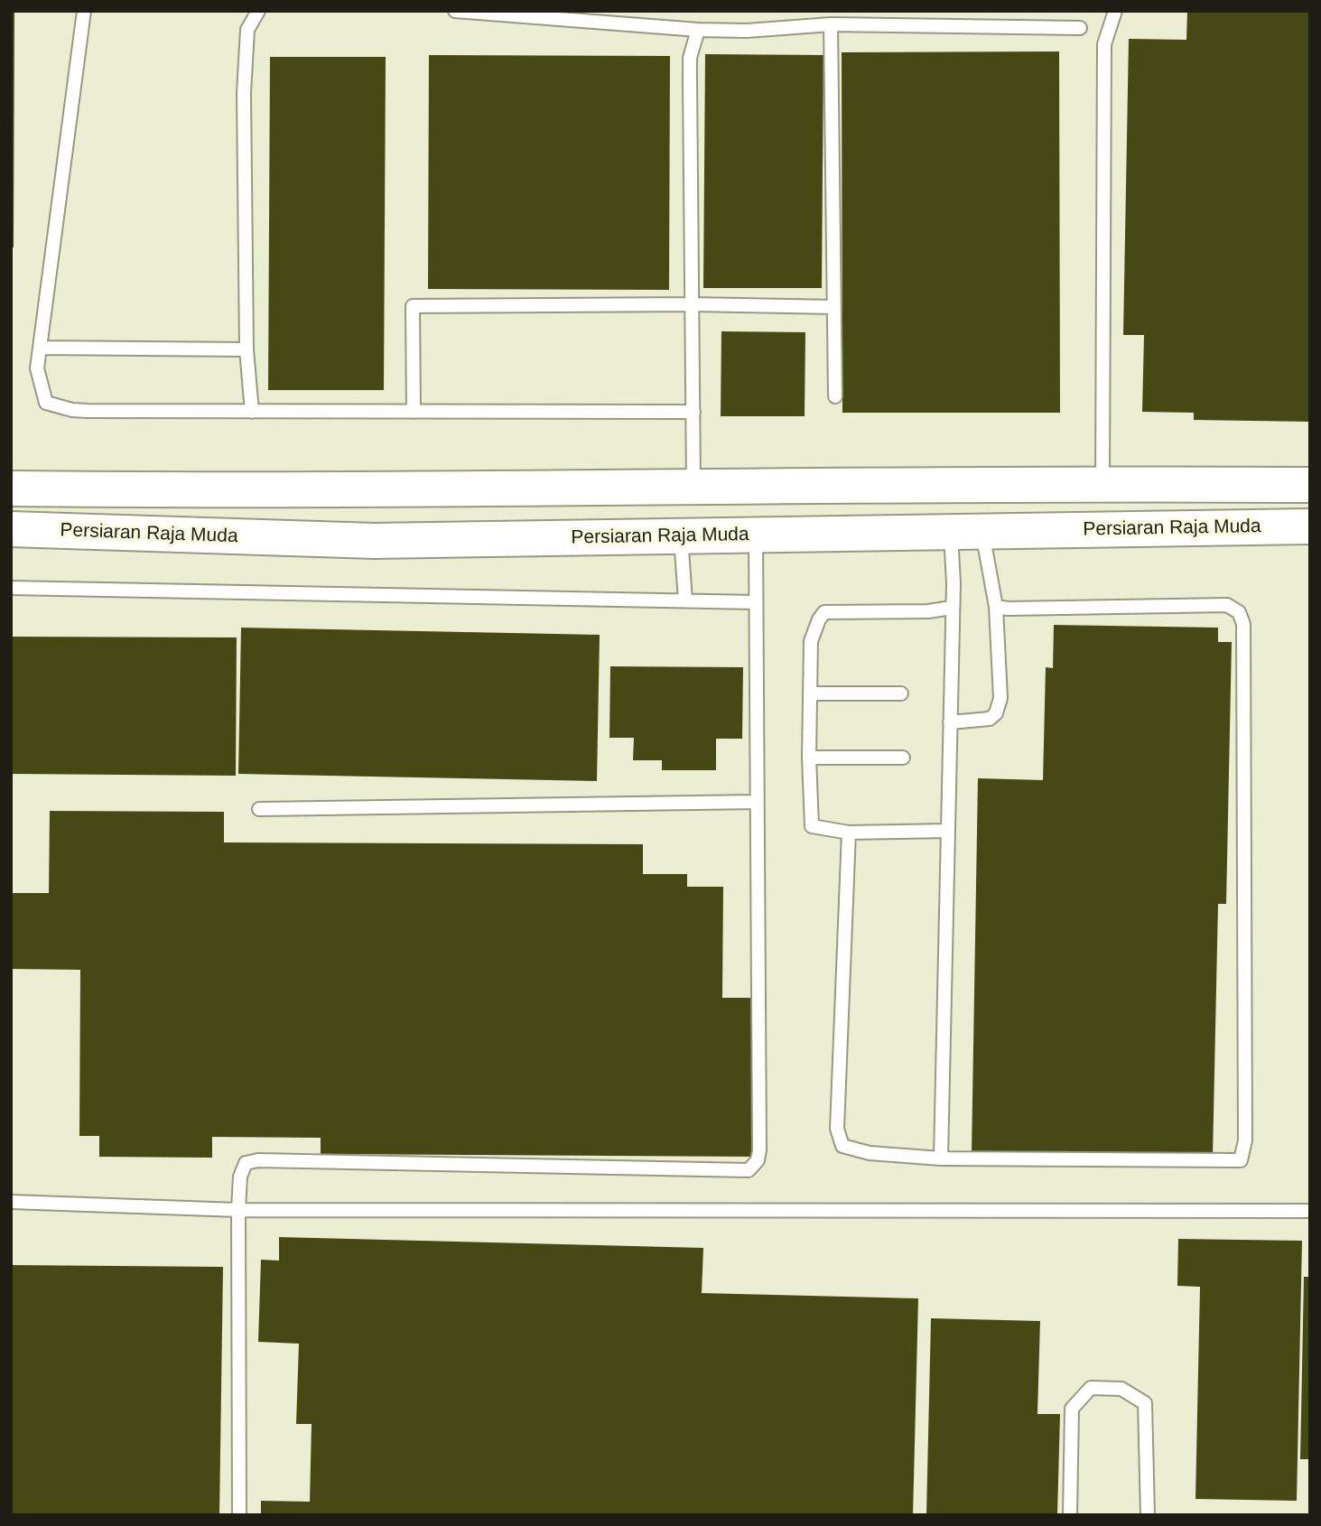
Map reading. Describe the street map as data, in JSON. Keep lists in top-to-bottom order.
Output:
{
  "streets": {
    "main road": ["Persiaran Raja Muda"]
  }
}
